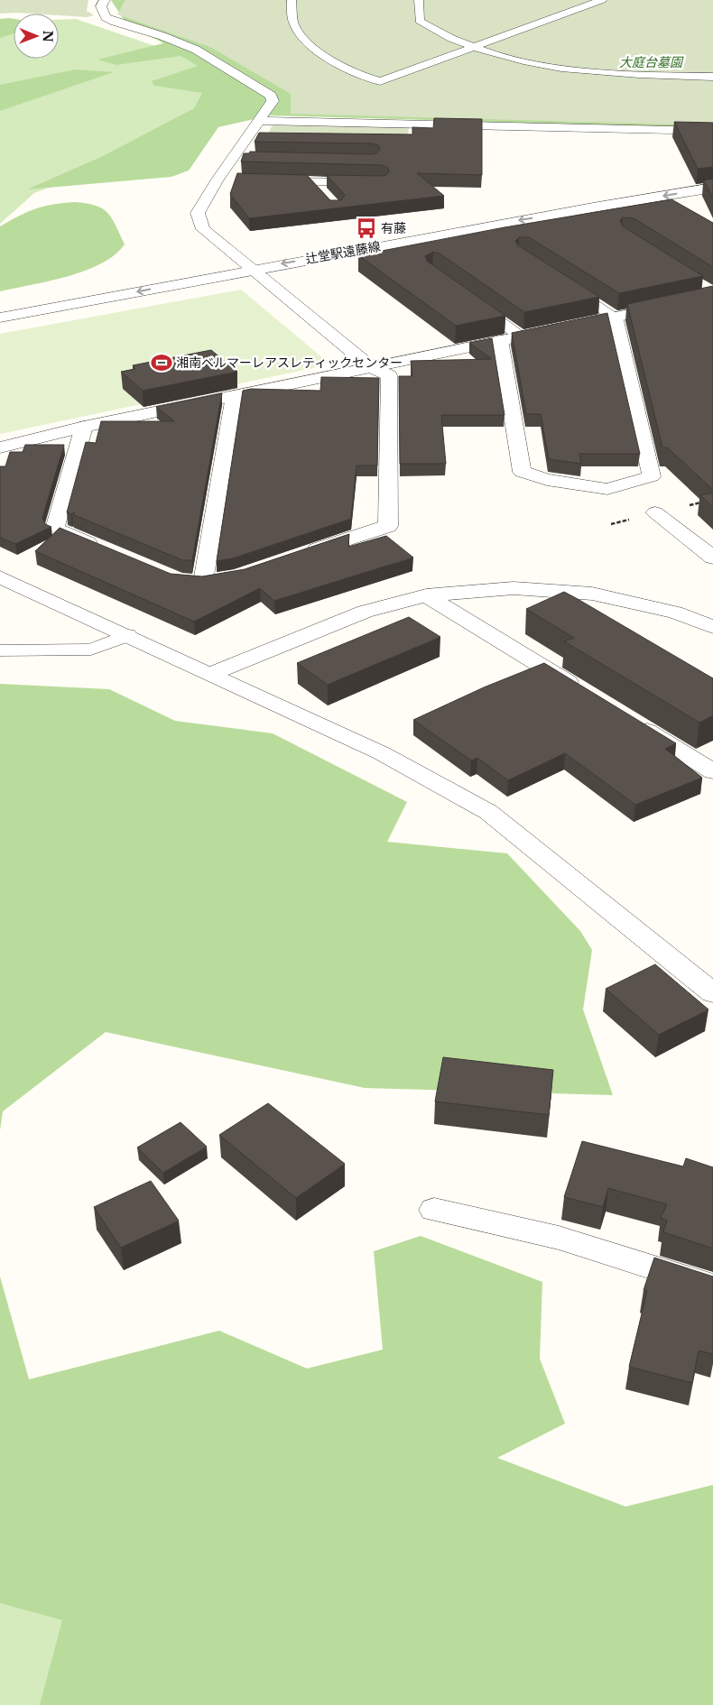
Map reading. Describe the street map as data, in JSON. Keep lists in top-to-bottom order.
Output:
{
  "streets": {
    "street": ["辻堂駅遠藤線"]
  },
  "parks": ["大庭台墓園"],
  "places": {
    "bus stop": ["有藤"],
    "sports": ["湘南ベルマーレアスレティックセンター"]
  },
  "north": "right"
}
